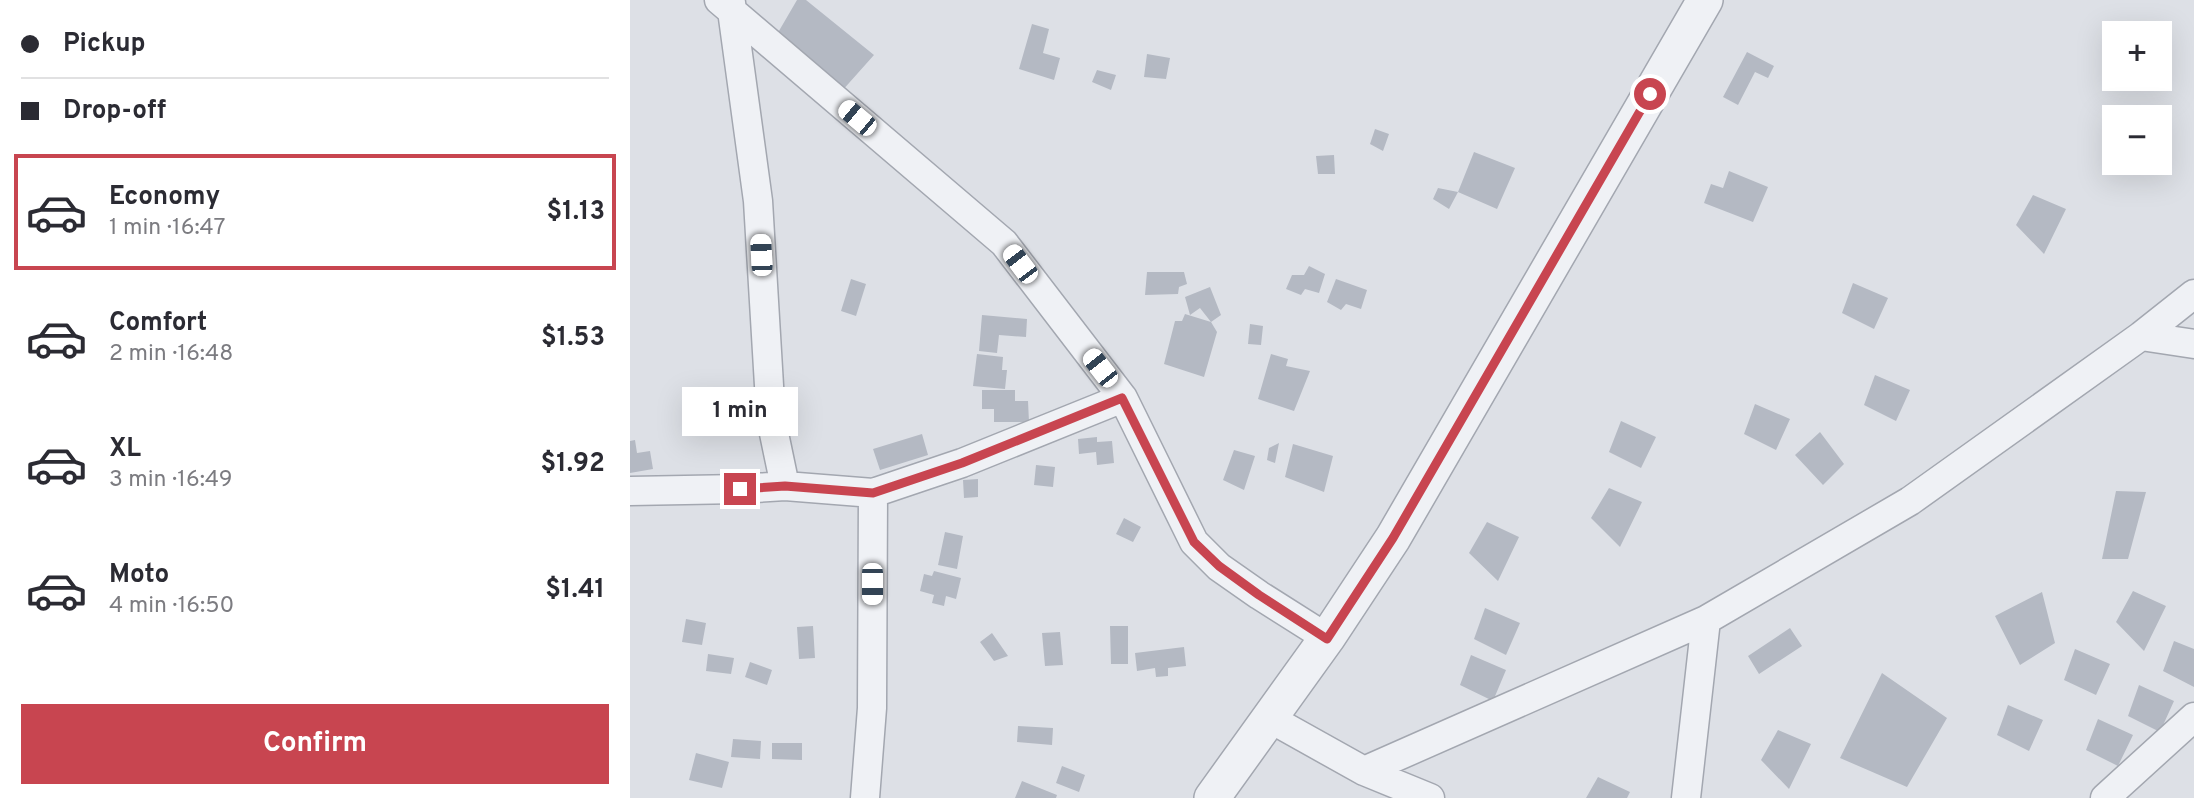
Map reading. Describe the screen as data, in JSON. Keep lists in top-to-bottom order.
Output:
{
  "page": {
    "banner": ["Pickup", "Drop-off"],
    "map_buttons": ["+", "−"],
    "list": [
      {
        "name": "Economy",
        "note": "1 min · 16:47",
        "value": "$1.13"
      },
      {
        "name": "Comfort",
        "note": "2 min · 16:48",
        "value": "$1.53"
      },
      {
        "name": "XL",
        "note": "3 min · 16:49",
        "value": "$1.92"
      },
      {
        "name": "Moto",
        "note": "4 min · 16:50",
        "value": "$1.41"
      }
    ],
    "bubble": "1 min",
    "buttons": "Confirm"
  }
}
